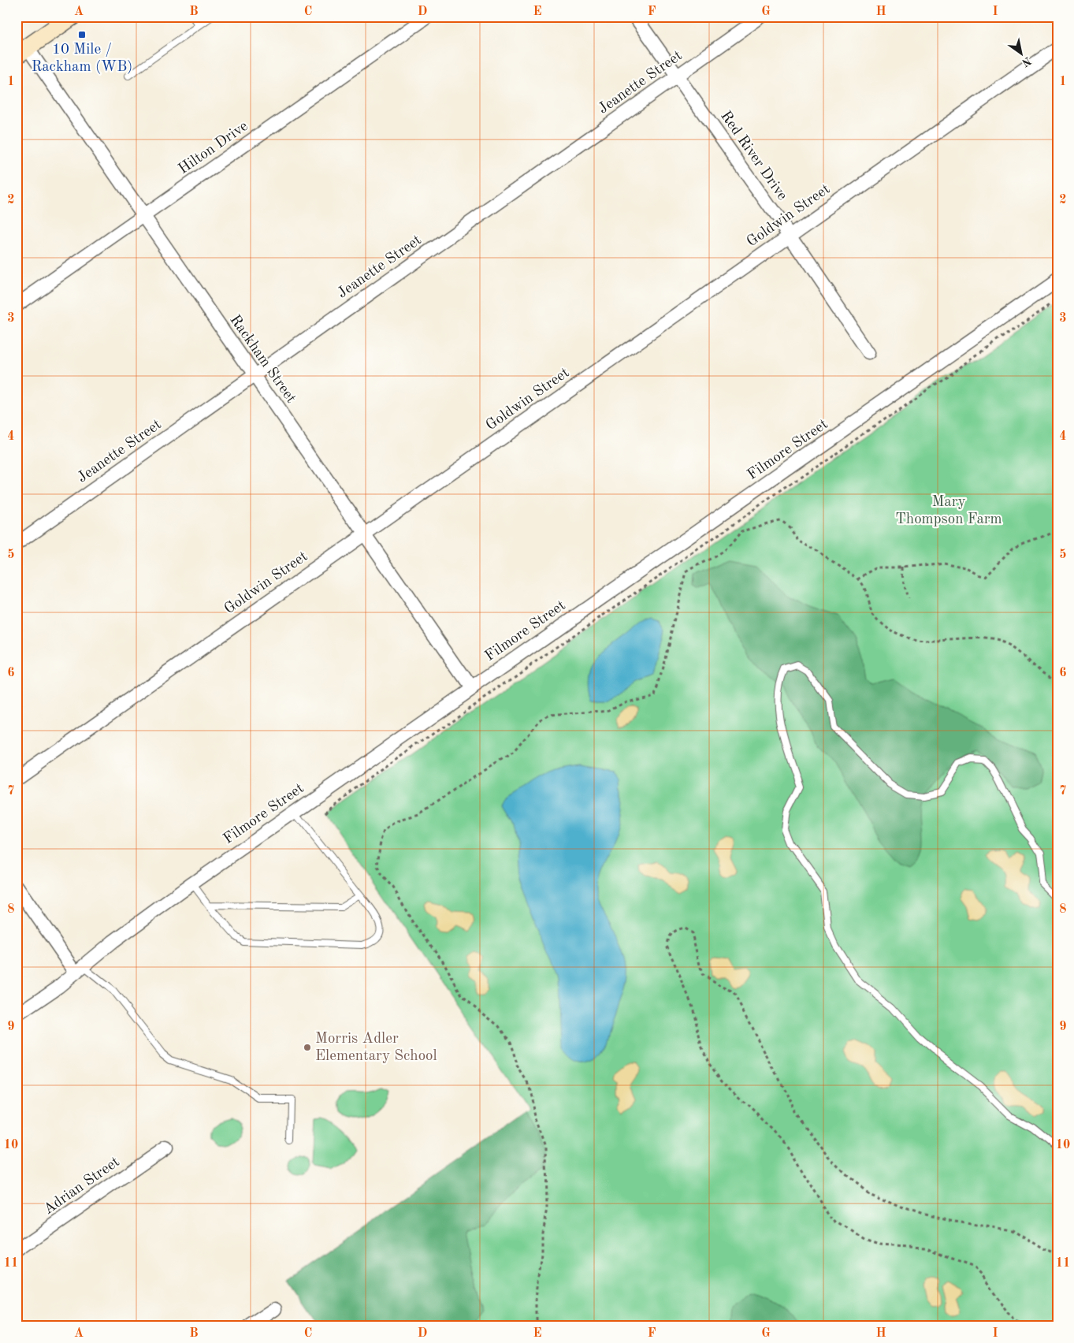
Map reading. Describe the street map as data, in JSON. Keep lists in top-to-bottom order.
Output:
{
  "streets": {
    "street": [
      "Jeanette Street",
      "Hilton Drive",
      "Red River Drive",
      "Goldwin Street",
      "Rackham Street",
      "Filmore Street",
      "Adrian Street"
    ]
  },
  "crossings": [
    ["Jeanette Street", "Red River Drive"],
    ["Jeanette Street", "Rackham Street"],
    ["Hilton Drive", "Rackham Street"],
    ["Red River Drive", "Goldwin Street"],
    ["Goldwin Street", "Rackham Street"],
    ["Rackham Street", "Filmore Street"]
  ],
  "parks": ["Mary Thompson Farm"],
  "places": {
    "transit": ["10 Mile / Rackham (WB)"],
    "other": ["Morris Adler Elementary School"]
  },
  "north": "bottom right",
  "grid": {
    "columns": [
      "A",
      "B",
      "C",
      "D",
      "E",
      "F",
      "G",
      "H",
      "I"
    ],
    "rows": [
      "1",
      "2",
      "3",
      "4",
      "5",
      "6",
      "7",
      "8",
      "9",
      "10",
      "11"
    ]
  }
}
